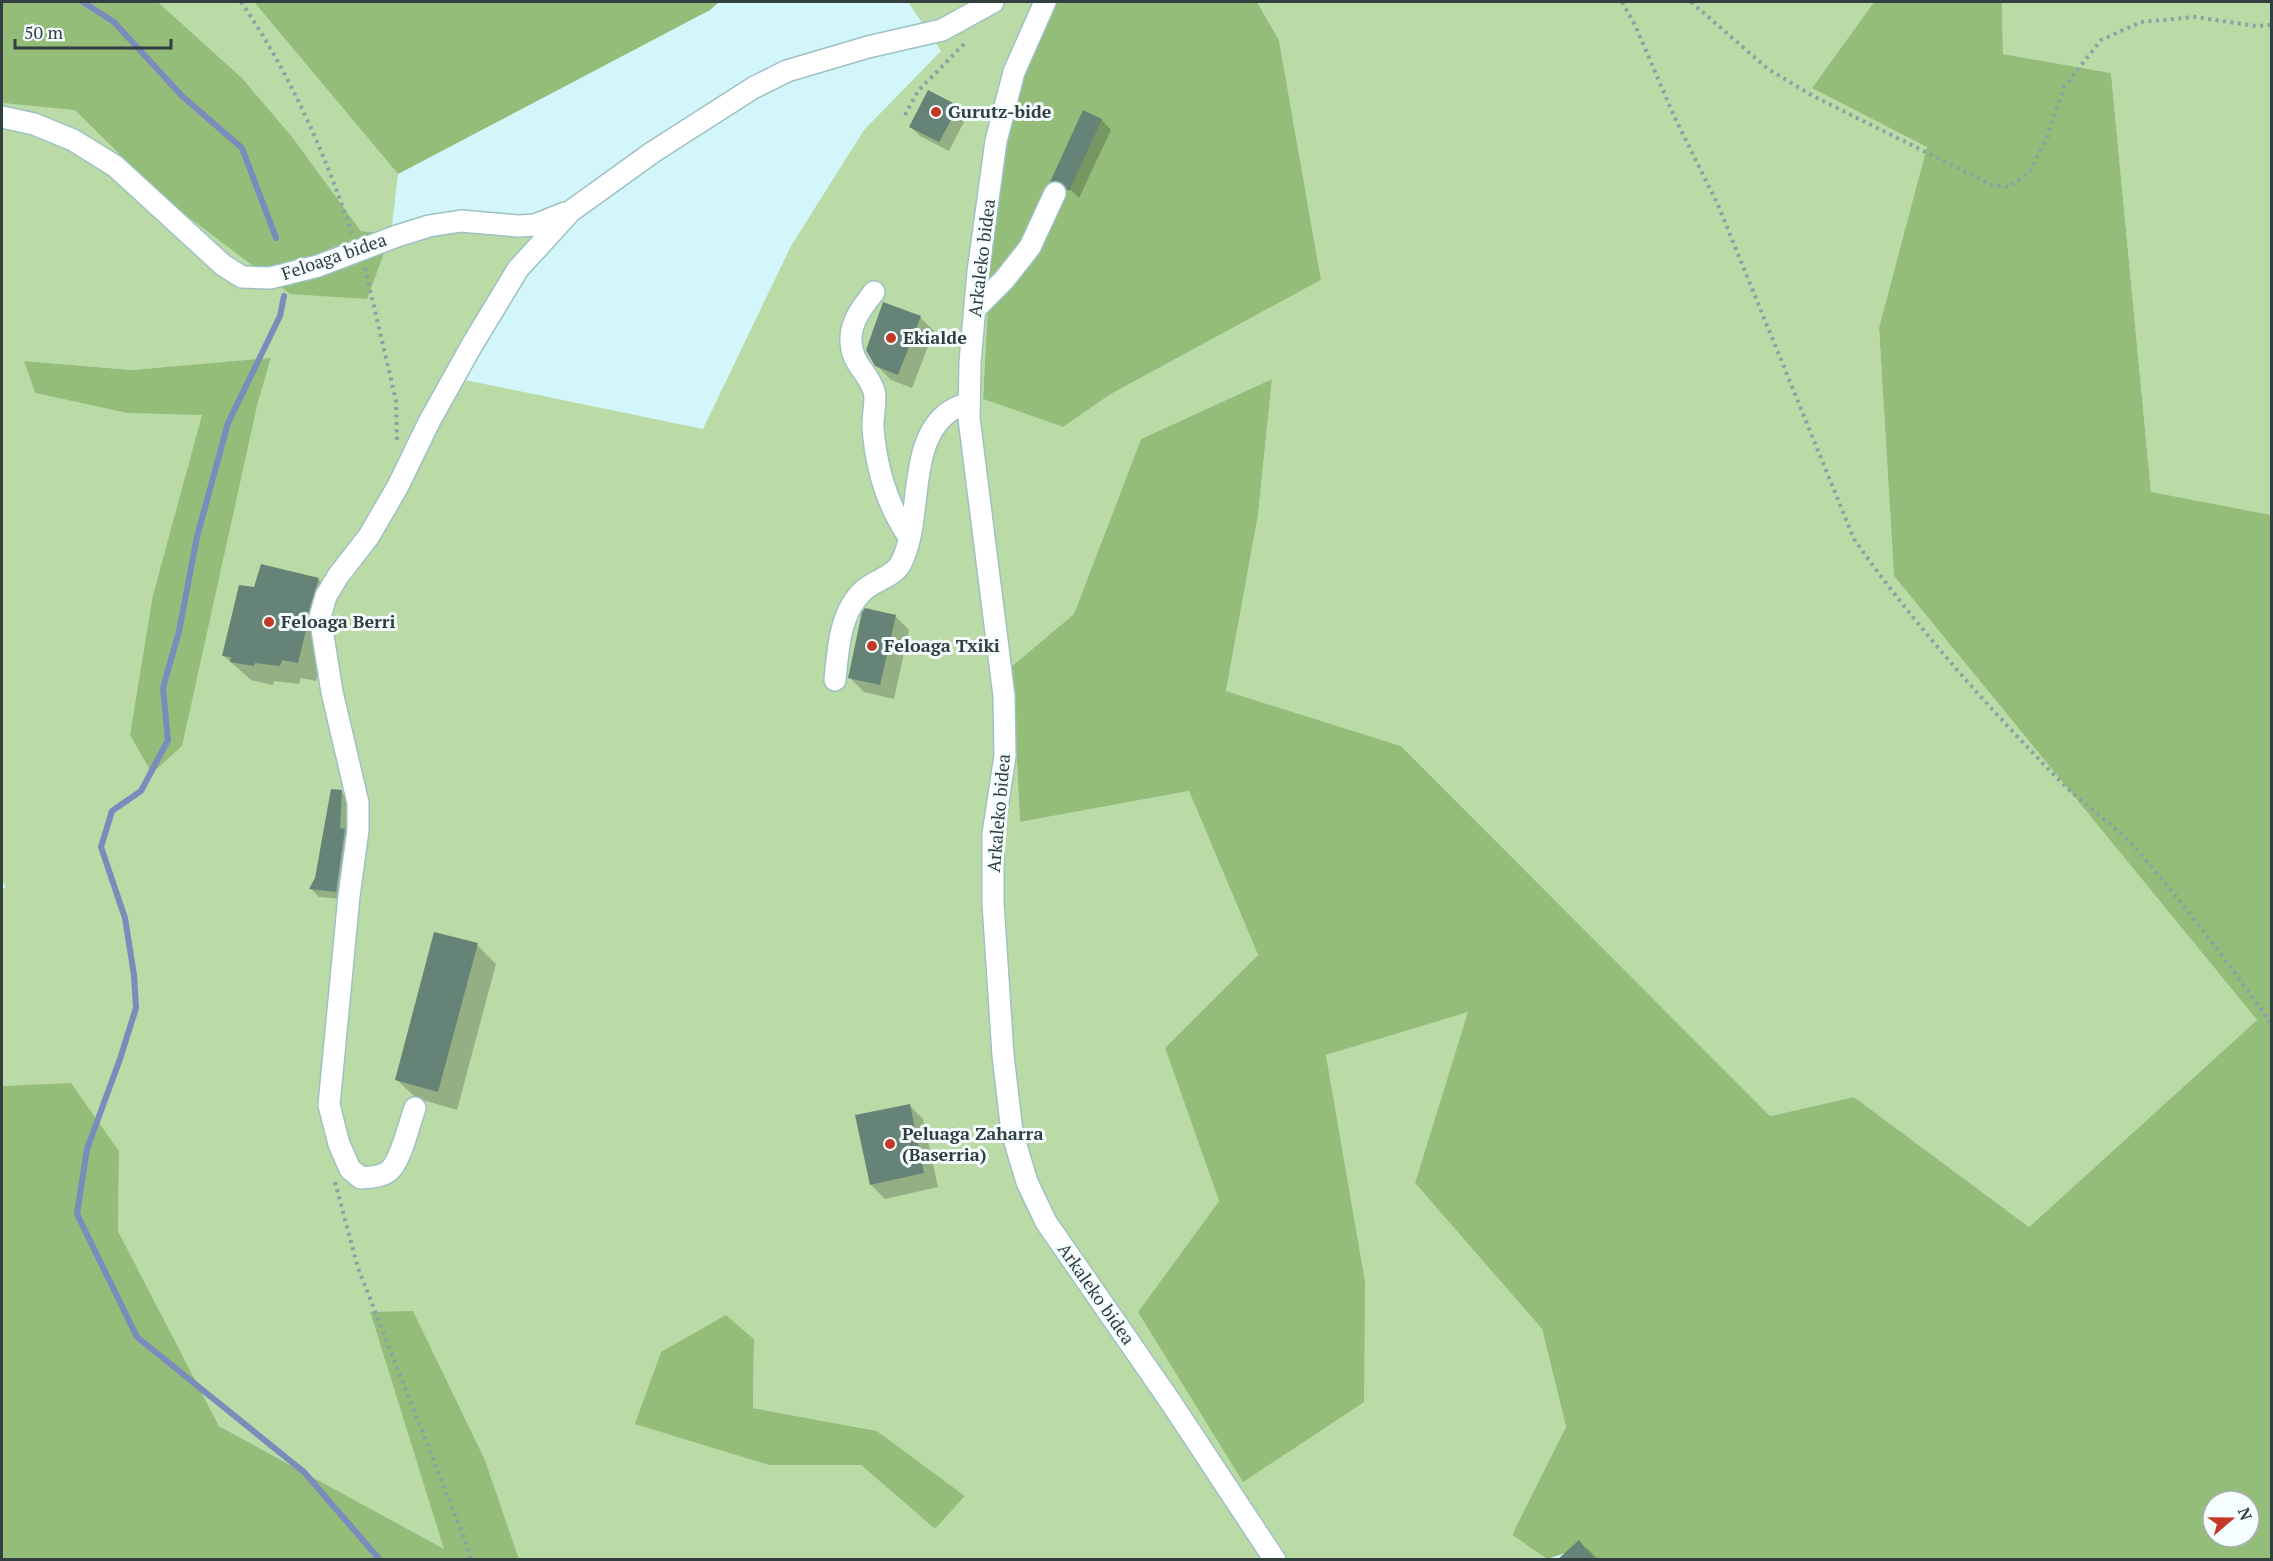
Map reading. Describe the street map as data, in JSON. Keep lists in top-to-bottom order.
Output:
{
  "streets": {
    "street": ["Feloaga bidea", "Arkaleko bidea"]
  },
  "places": [
    "Gurutz-bide",
    "Ekialde",
    "Feloaga Berri",
    "Feloaga Txiki",
    "Peluaga Zaharra (Baserria)"
  ],
  "scale_bar": "50 m",
  "north": "right"
}
